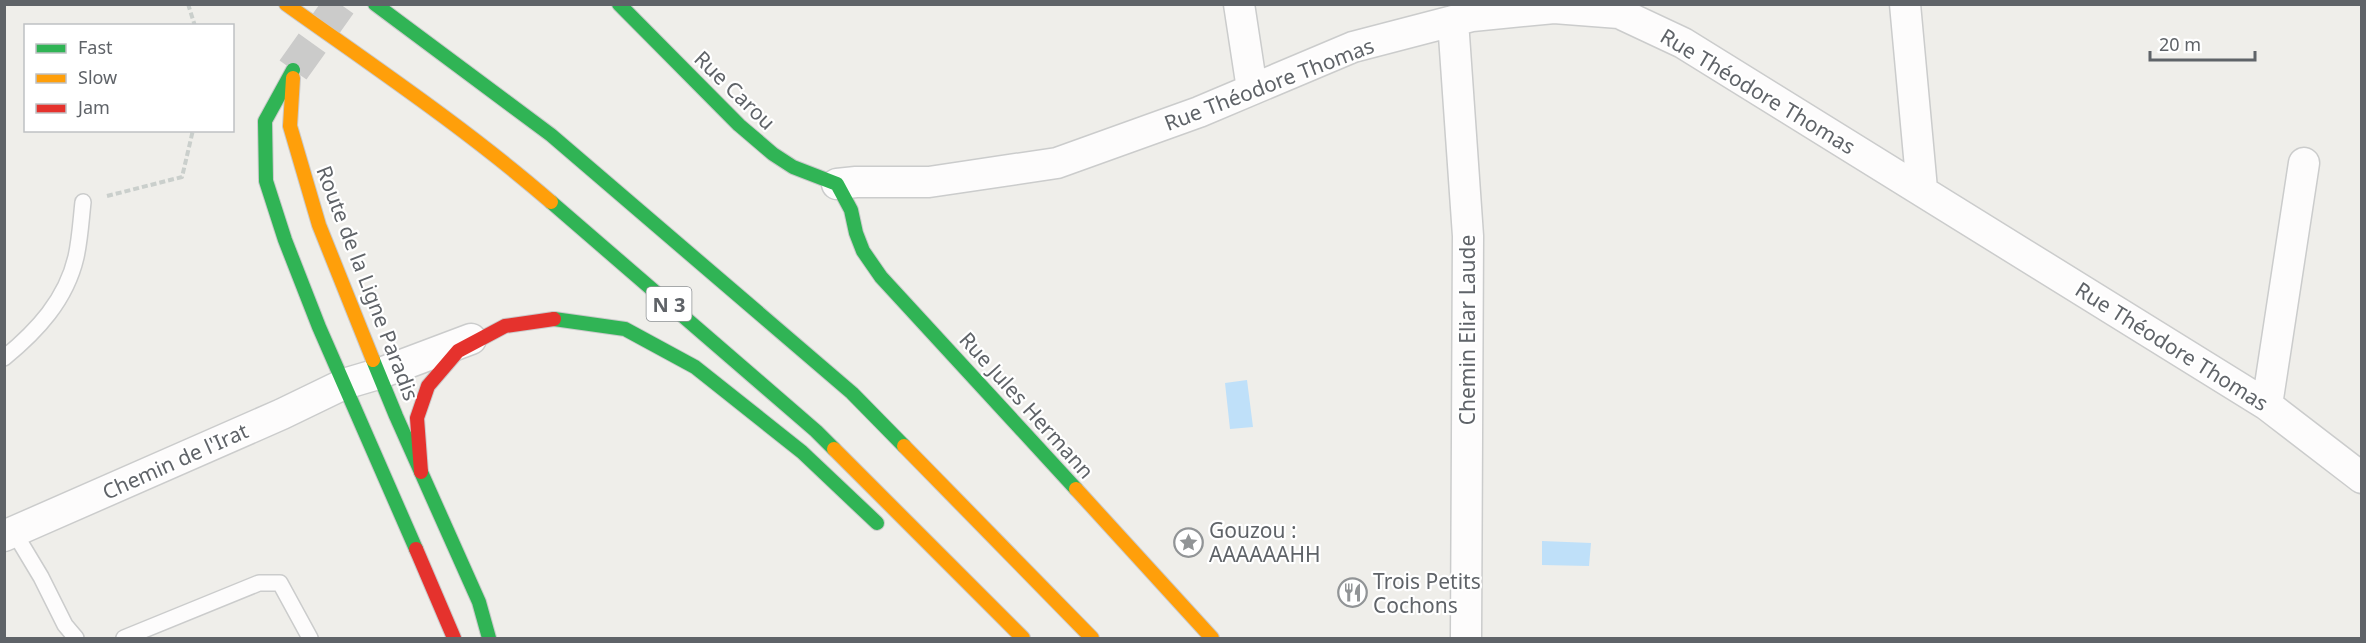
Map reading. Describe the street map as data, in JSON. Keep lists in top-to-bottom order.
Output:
{
  "streets": {
    "main road": [
      "Rue Carou",
      "Route de la Ligne Paradis",
      "N 3",
      "Rue Jules Hermann"
    ],
    "street": ["Rue Théodore Thomas", "Chemin Eliar Laude", "Chemin de l'Irat"]
  },
  "crossings": [
    ["Rue Théodore Thomas", "Rue Carou"],
    ["Rue Théodore Thomas", "Chemin Eliar Laude"],
    ["Rue Théodore Thomas", "Rue Jules Hermann"],
    ["Rue Carou", "Rue Jules Hermann"],
    ["Route de la Ligne Paradis", "N 3"],
    ["Route de la Ligne Paradis", "Chemin de l'Irat"],
    ["N 3", "Chemin de l'Irat"]
  ],
  "places": {
    "place": ["Gouzou : AAAAAAHH"],
    "restaurant": ["Trois Petits Cochons"]
  },
  "legend": ["Fast", "Slow", "Jam"],
  "scale_bar": "20 m"
}
